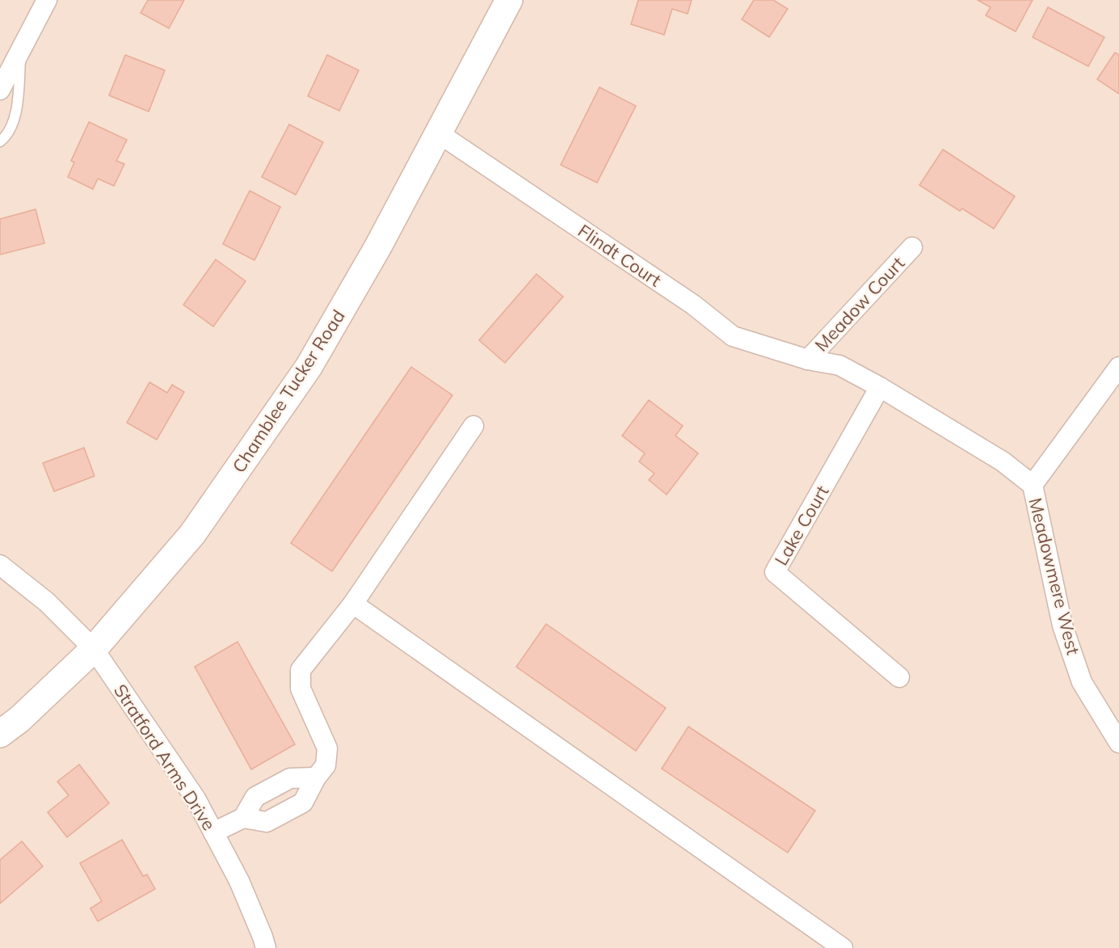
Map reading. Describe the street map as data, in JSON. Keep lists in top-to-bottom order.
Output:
{
  "streets": {
    "main road": ["Chamblee Tucker Road"],
    "street": [
      "Flindt Court",
      "Meadow Court",
      "Lake Court",
      "Meadowmere West",
      "Stratford Arms Drive"
    ]
  },
  "crossings": [
    ["Flindt Court", "Meadow Court"],
    ["Flindt Court", "Chamblee Tucker Road"],
    ["Flindt Court", "Lake Court"],
    ["Flindt Court", "Meadowmere West"],
    ["Chamblee Tucker Road", "Stratford Arms Drive"]
  ]
}
